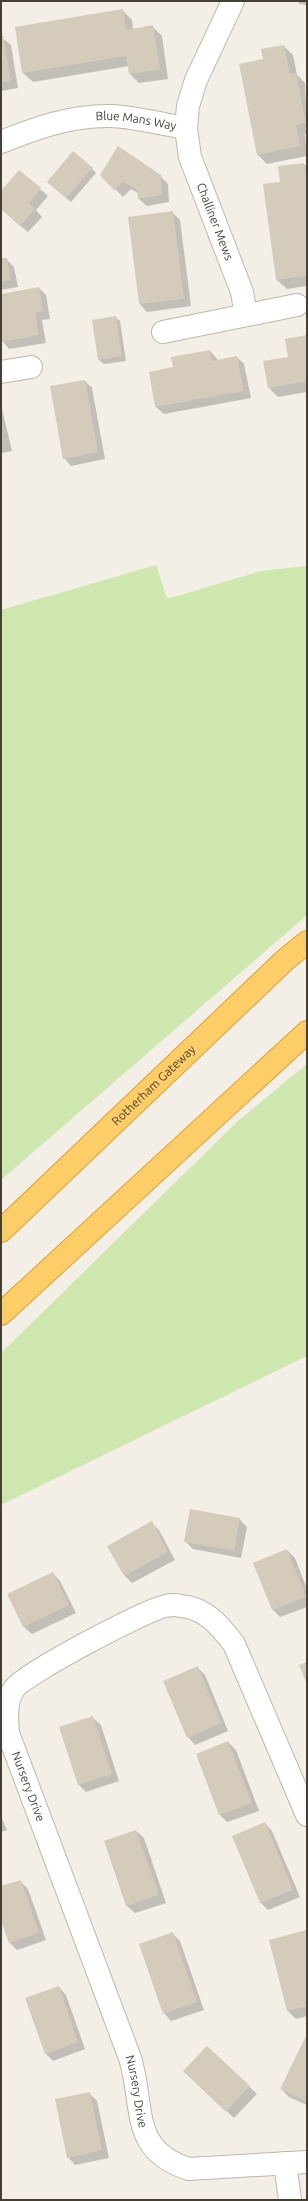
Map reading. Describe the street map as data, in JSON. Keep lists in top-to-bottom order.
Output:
{
  "streets": {
    "highway": ["Rotherham Gateway"],
    "street": ["Blue Mans Way", "Challiner Mews", "Nursery Drive"]
  },
  "crossings": [
    ["Blue Mans Way", "Challiner Mews"]
  ]
}
